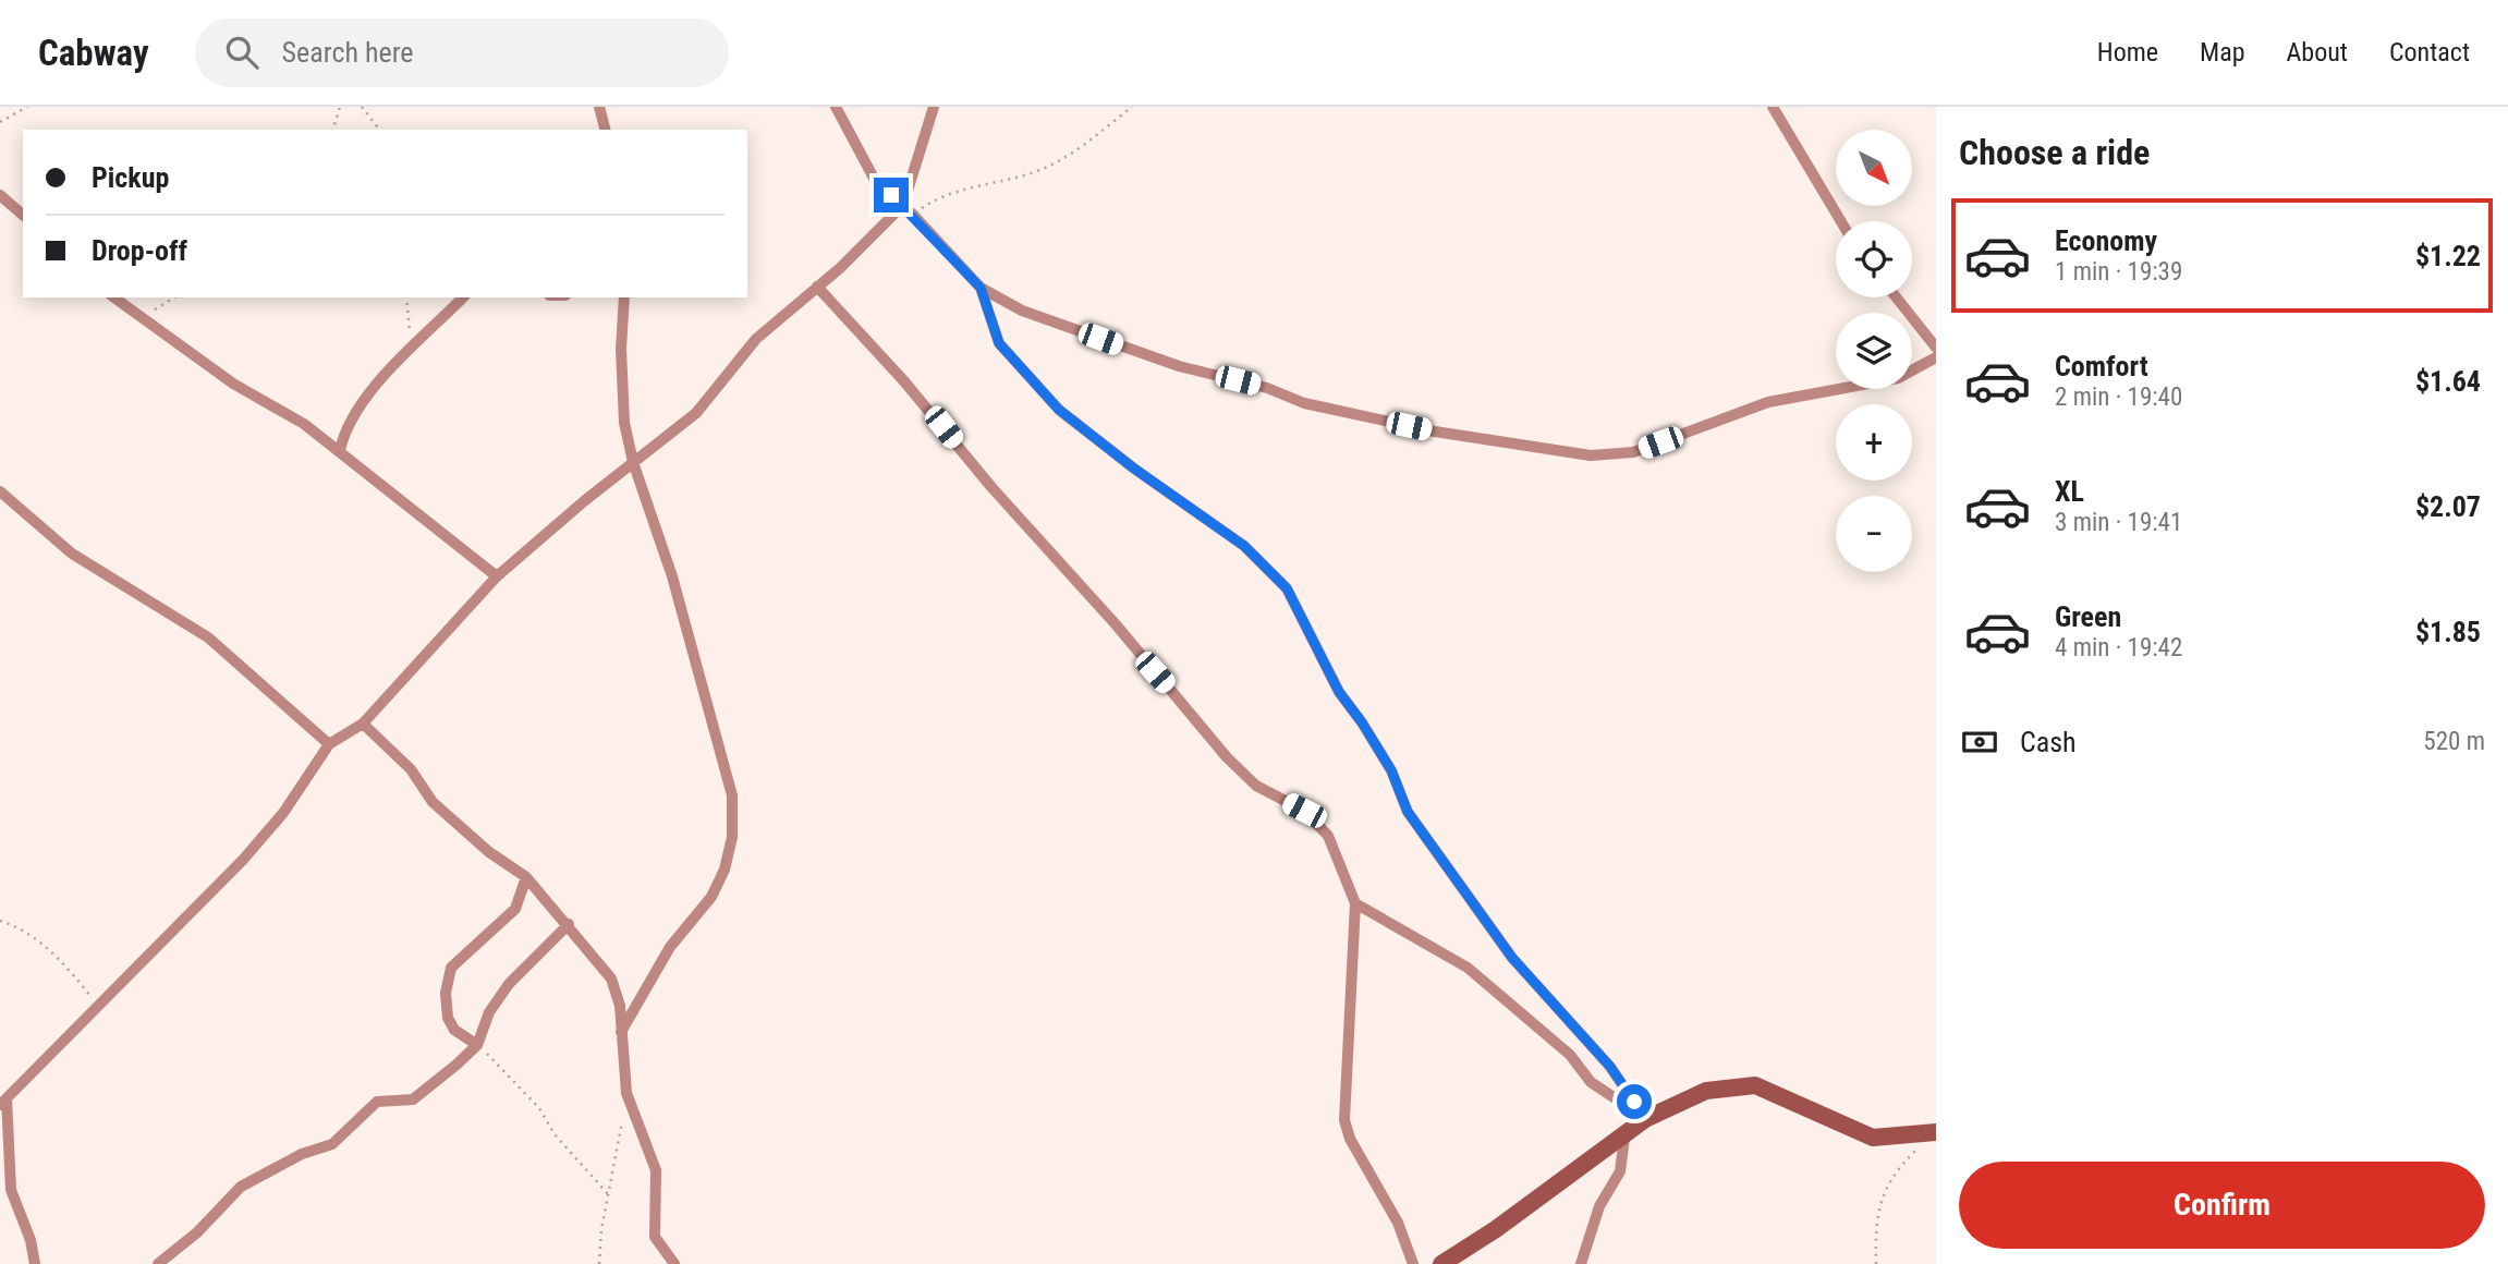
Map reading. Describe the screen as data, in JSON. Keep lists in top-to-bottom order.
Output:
{
  "north": "bottom right",
  "page": {
    "header": "Cabway",
    "search": "Search here",
    "nav": [
      "Home",
      "Map",
      "About",
      "Contact"
    ],
    "heading": "Choose a ride",
    "map_buttons": ["+", "−"],
    "banner": ["Pickup", "Drop-off"],
    "list": [
      {
        "name": "Economy",
        "note": "1 min · 19:39",
        "value": "$1.22"
      },
      {
        "name": "Comfort",
        "note": "2 min · 19:40",
        "value": "$1.64"
      },
      {
        "name": "XL",
        "note": "3 min · 19:41",
        "value": "$2.07"
      },
      {
        "name": "Green",
        "note": "4 min · 19:42",
        "value": "$1.85"
      }
    ],
    "pay": ["Cash", "520 m"],
    "buttons": "Confirm"
  }
}
